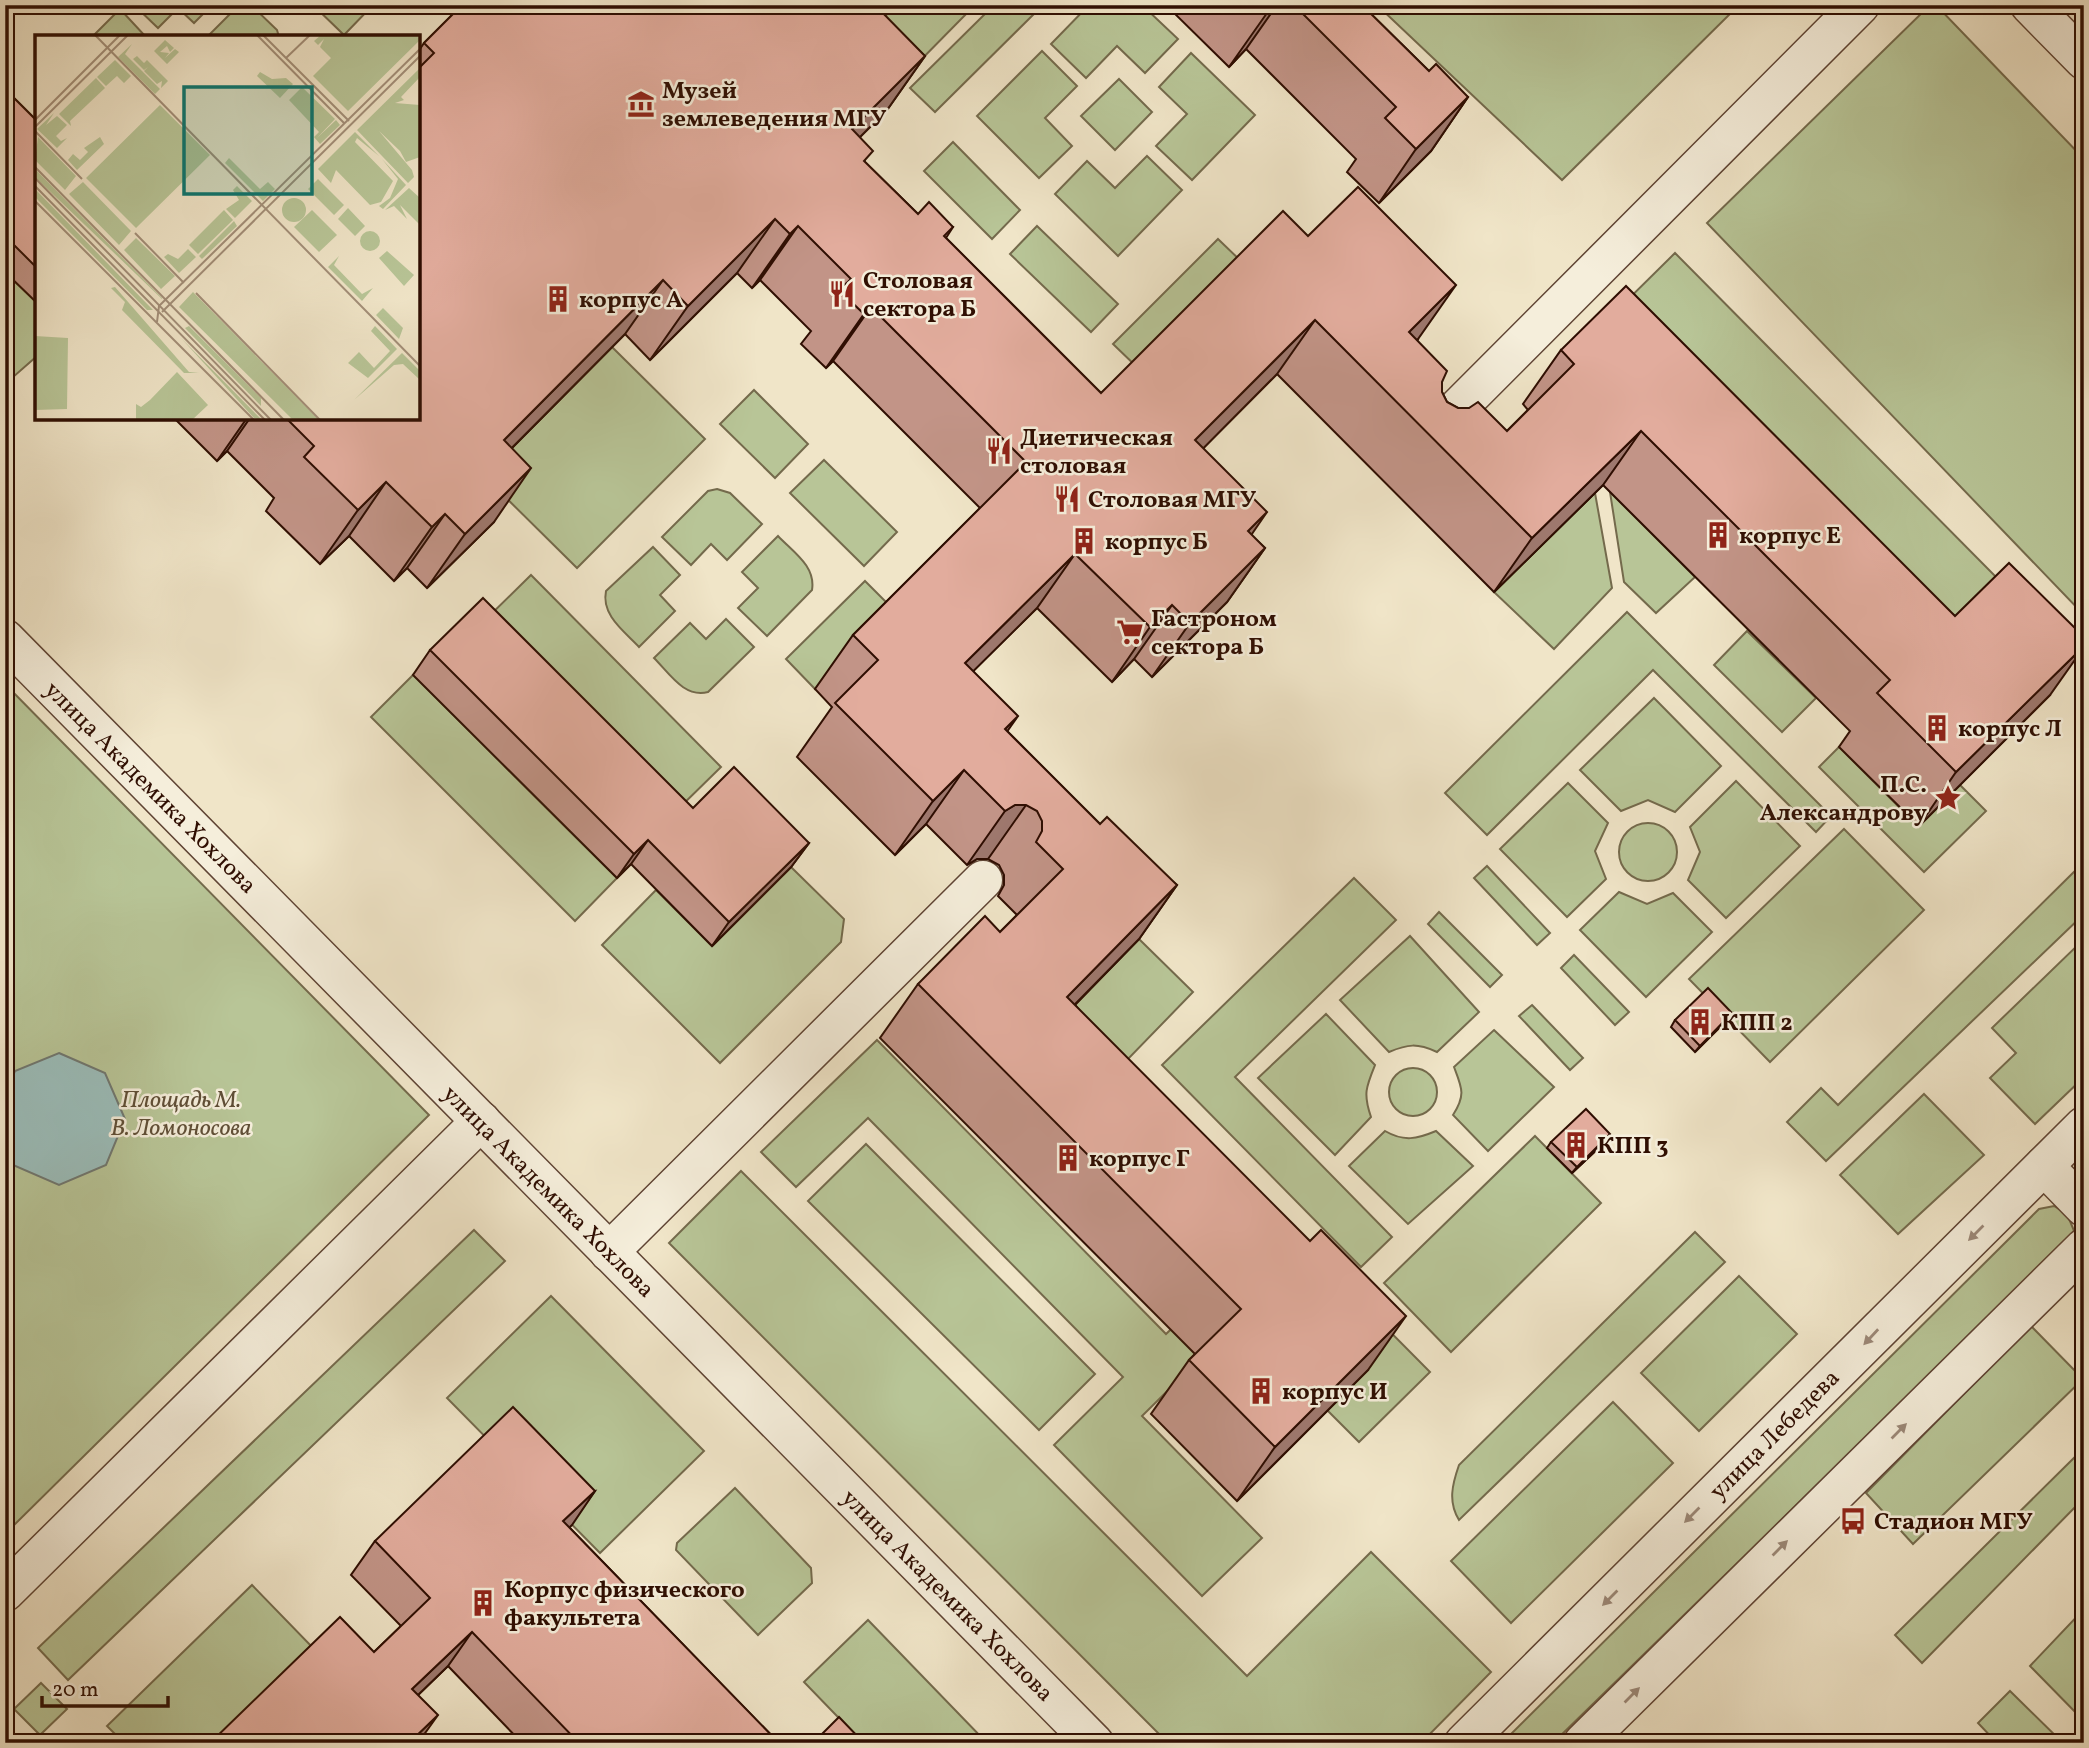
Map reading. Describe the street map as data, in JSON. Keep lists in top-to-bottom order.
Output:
{
  "streets": {
    "street": ["улица Академика Хохлова", "улица Лебедева"]
  },
  "parks": ["Площадь М. В. Ломоносова"],
  "places": {
    "museum": ["Музей землеведения МГУ"],
    "restaurant": ["Столовая сектора Б", "Диетическая столовая", "Столовая МГУ"],
    "building": [
      "корпус А",
      "корпус Е",
      "корпус Б",
      "корпус Л",
      "КПП 2",
      "КПП 3",
      "корпус Г",
      "корпус И",
      "Корпус физического факультета"
    ],
    "supermarket": ["Гастроном сектора Б"],
    "place": ["П.С. Александрову"],
    "bus stop": ["Стадион МГУ"]
  },
  "scale_bar": "20 m"
}
